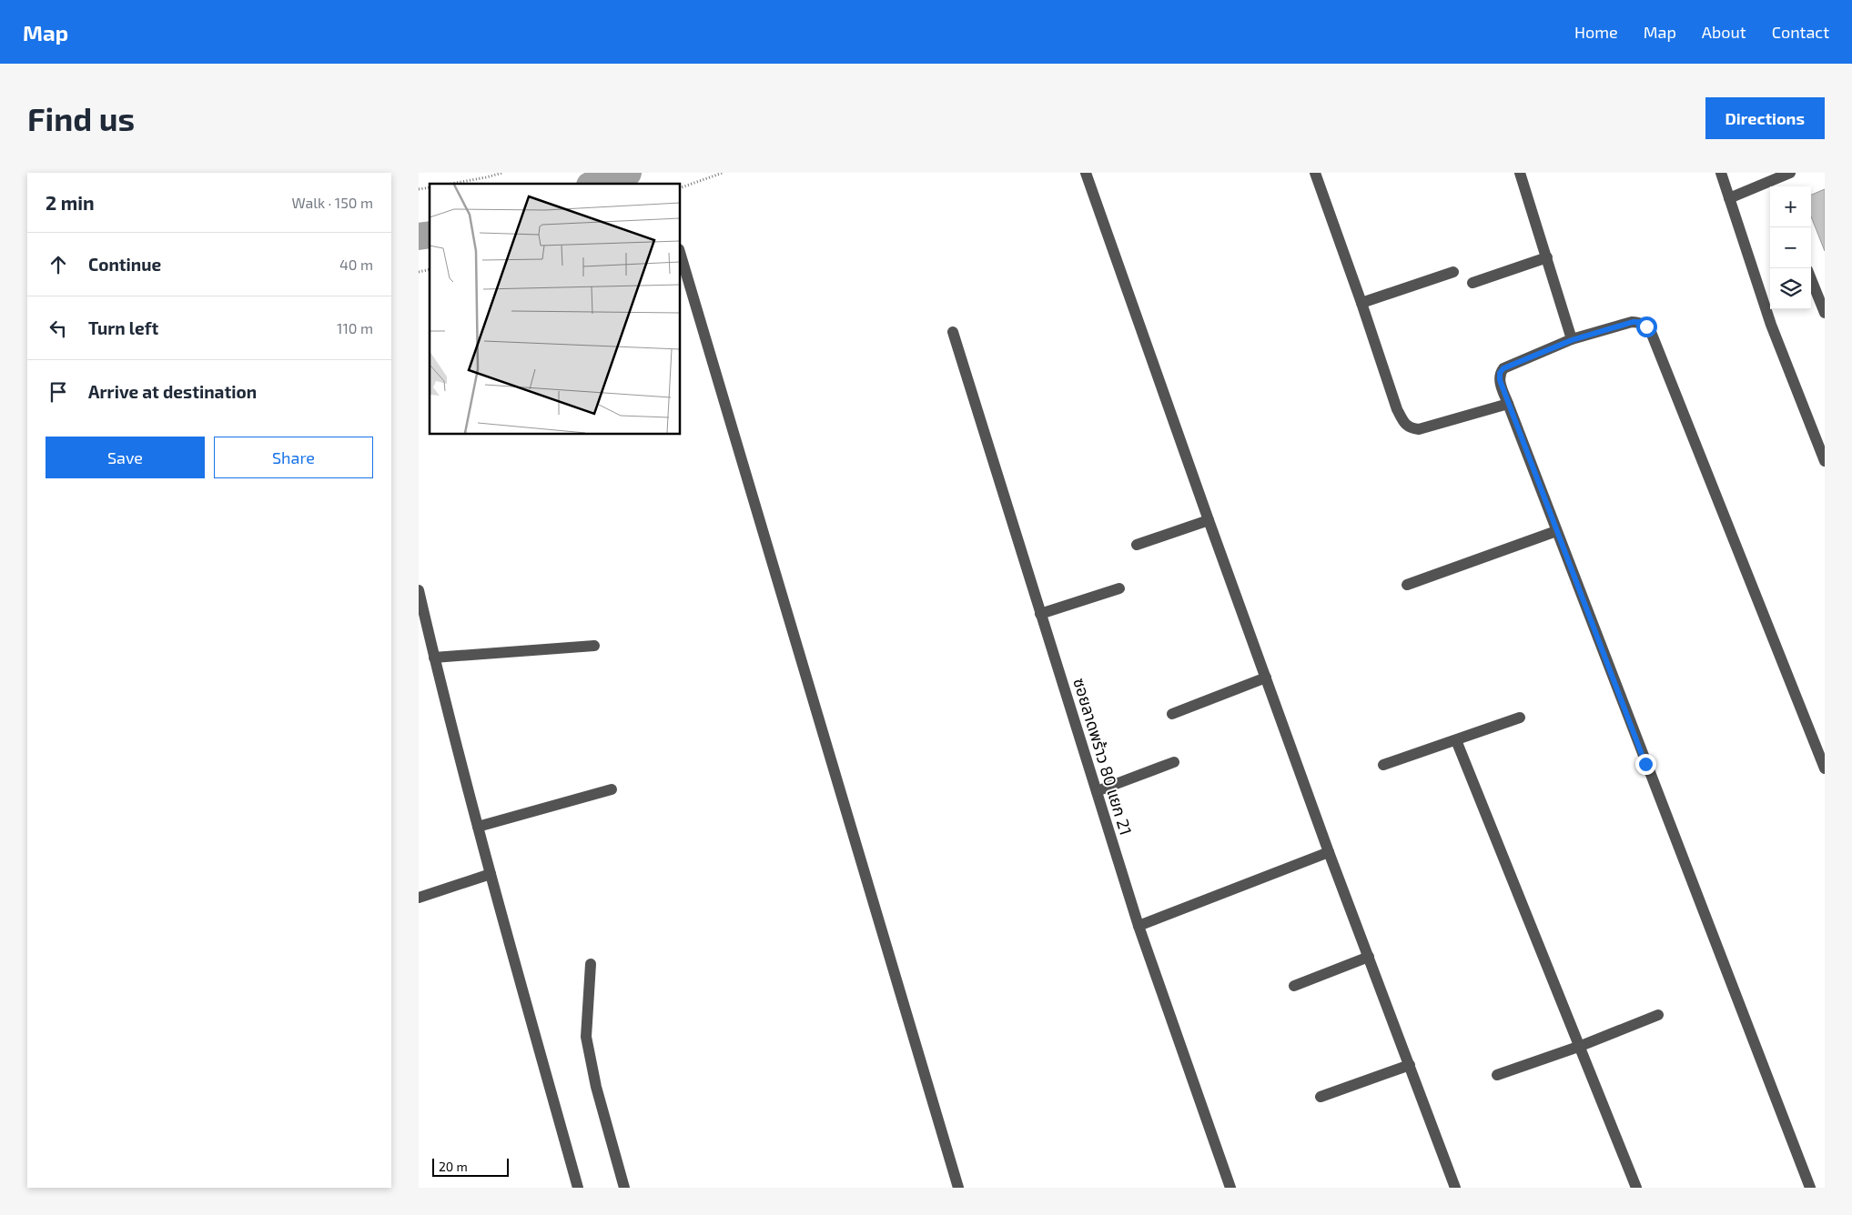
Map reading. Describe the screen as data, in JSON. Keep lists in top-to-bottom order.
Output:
{
  "streets": {
    "street": ["ซอยลาดพร้าว 80 แยก 21"]
  },
  "scale_bar": "20 m",
  "page": {
    "header": "Map",
    "nav": [
      "Home",
      "Map",
      "About",
      "Contact"
    ],
    "buttons": [
      "Directions",
      ["Save", "Share"]
    ],
    "title": "Find us",
    "heading": ["2 min", "Walk · 150 m"],
    "map_buttons": ["+", "−"],
    "list": [
      ["Continue", "40 m"],
      ["Turn left", "110 m"],
      "Arrive at destination"
    ],
    "scale": "20 m"
  }
}
